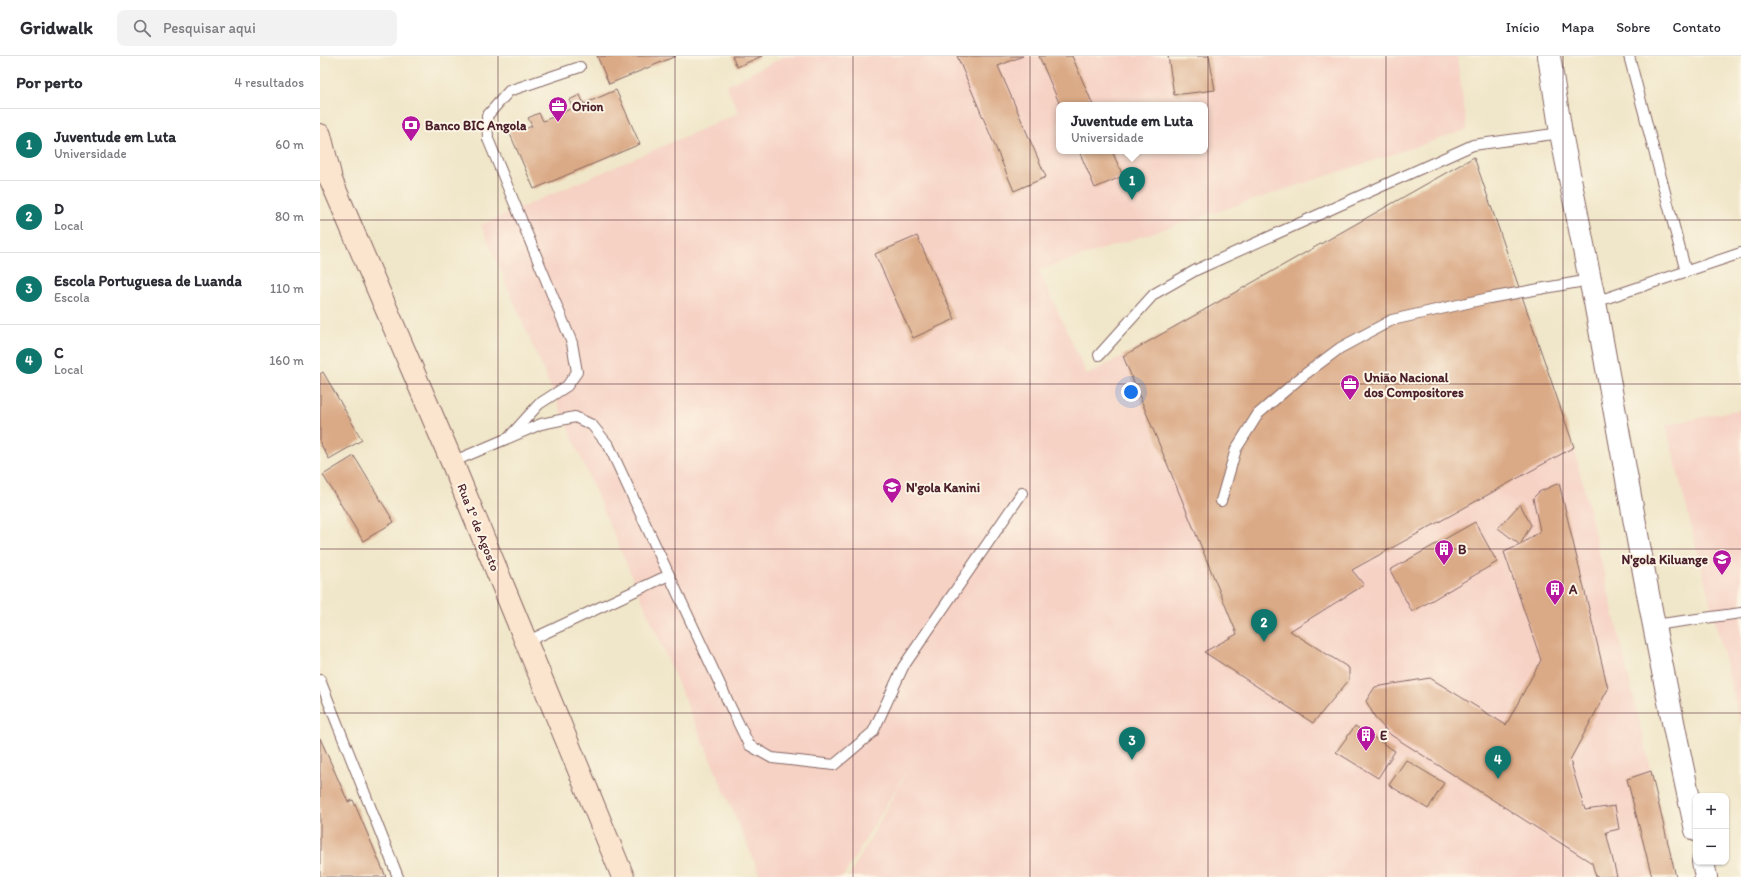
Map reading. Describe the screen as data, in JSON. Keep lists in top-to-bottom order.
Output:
{
  "streets": {
    "main road": ["Rua 1º de Agosto"]
  },
  "places": {
    "office": ["Orion", "União Nacional dos Compositores"],
    "bank": ["Banco BIC Angola"],
    "school or university": ["N'gola Kanini", "N'gola Kiluange"],
    "building": ["B", "A", "E"]
  },
  "page": {
    "header": "Gridwalk",
    "search": "Pesquisar aqui",
    "nav": [
      "Início",
      "Mapa",
      "Sobre",
      "Contato"
    ],
    "heading": ["Por perto", "4 resultados"],
    "popup": ["Juventude em Luta", "Universidade"],
    "list": [
      {
        "mark": "1",
        "name": "Juventude em Luta",
        "note": "Universidade",
        "value": "60 m"
      },
      {
        "mark": "2",
        "name": "D",
        "note": "Local",
        "value": "80 m"
      },
      {
        "mark": "3",
        "name": "Escola Portuguesa de Luanda",
        "note": "Escola",
        "value": "110 m"
      },
      {
        "mark": "4",
        "name": "C",
        "note": "Local",
        "value": "160 m"
      }
    ],
    "pins": [
      "1",
      "2",
      "3",
      "4"
    ],
    "map_buttons": ["+", "−"]
  }
}
